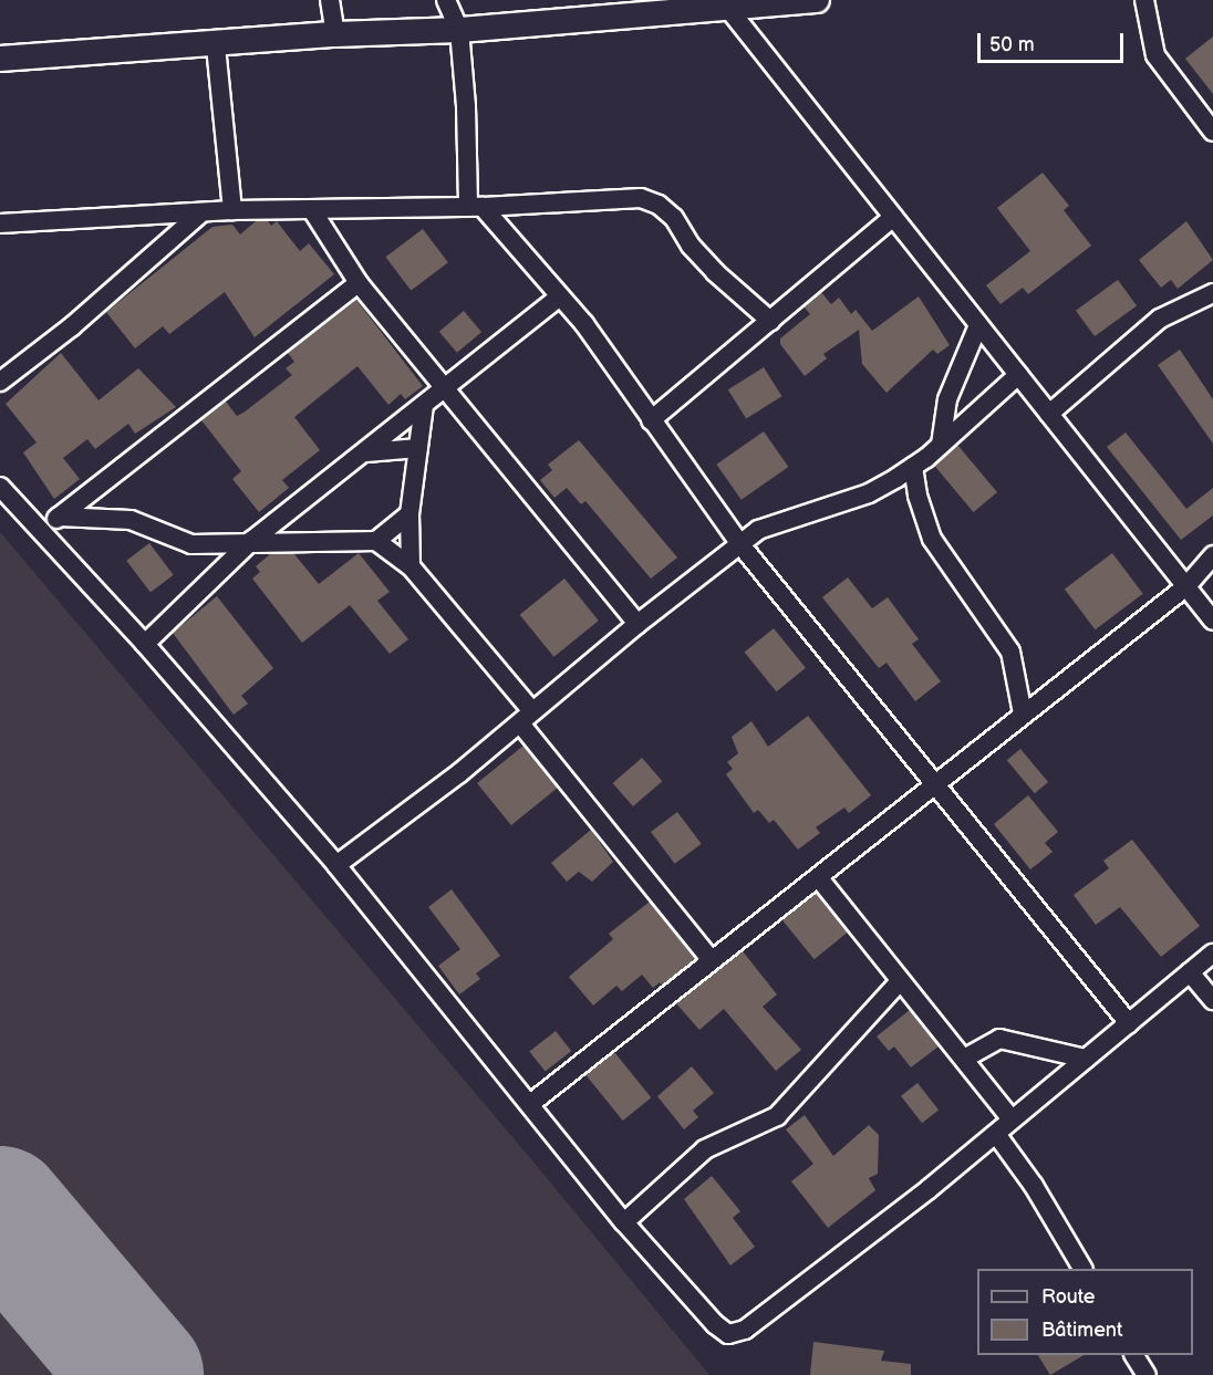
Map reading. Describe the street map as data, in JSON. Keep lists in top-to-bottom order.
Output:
{
  "legend": ["Route", "Bâtiment"],
  "scale_bar": "50 m"
}
